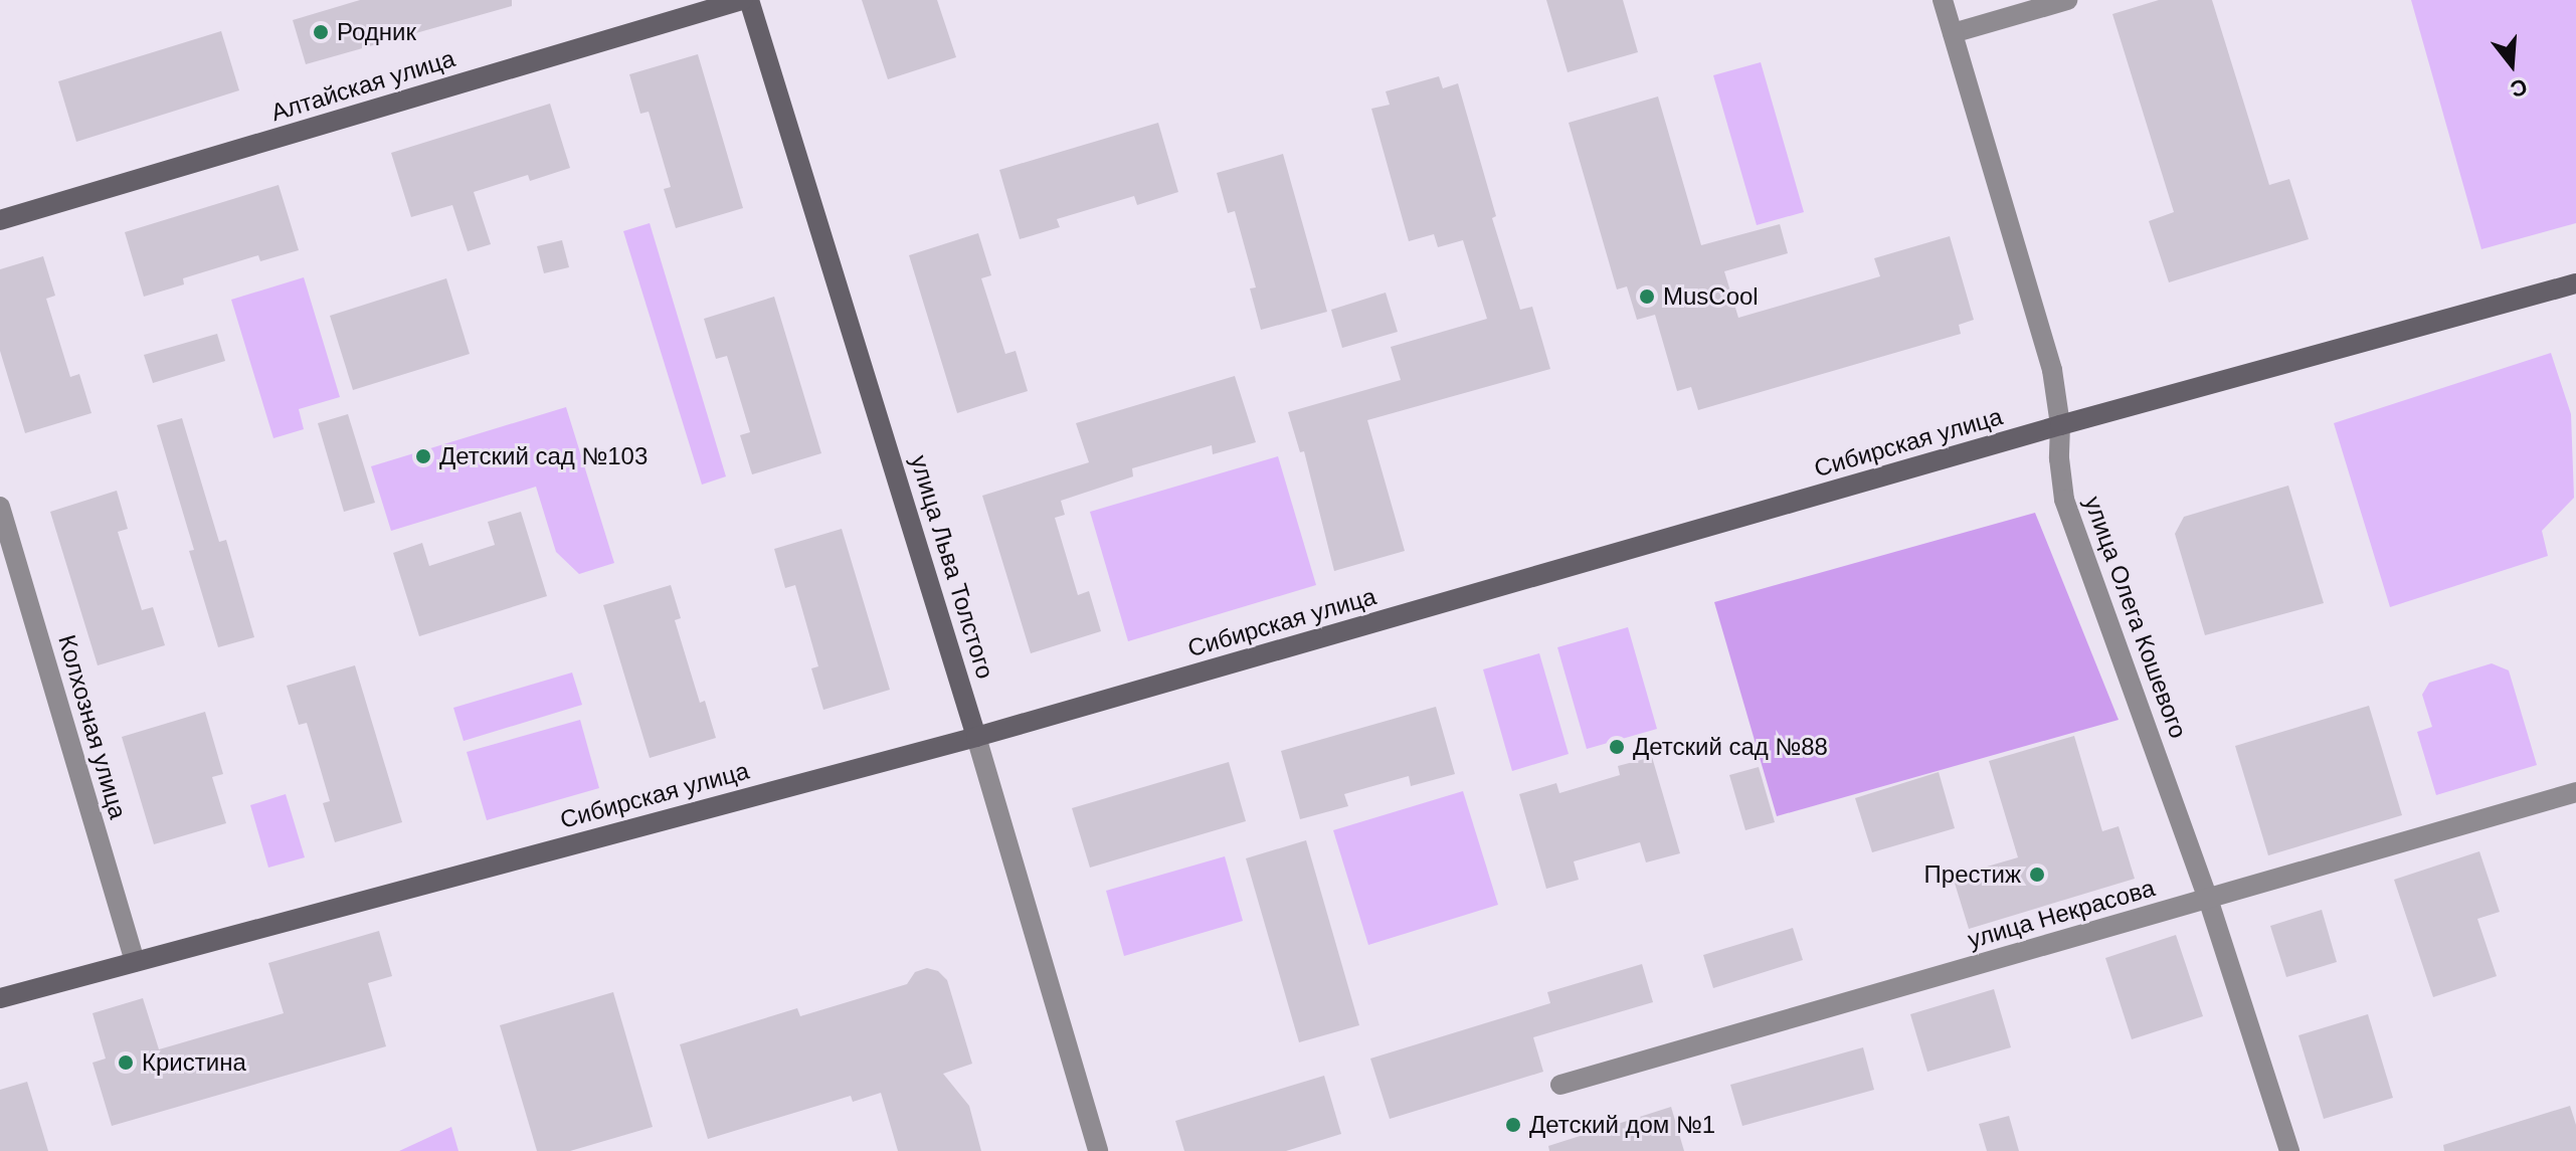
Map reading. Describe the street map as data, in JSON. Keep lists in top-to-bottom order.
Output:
{
  "streets": {
    "main road": ["Алтайская улица", "Сибирская улица", "улица Льва Толстого"],
    "street": ["улица Олега Кошевого", "Колхозная улица", "улица Некрасова"]
  },
  "crossings": [
    ["Сибирская улица", "улица Льва Толстого"],
    ["Сибирская улица", "улица Олега Кошевого"],
    ["Сибирская улица", "Колхозная улица"],
    ["улица Олега Кошевого", "улица Некрасова"]
  ],
  "places": [
    "Родник",
    "MusCool",
    "Детский сад №103",
    "Детский сад №88",
    "Престиж",
    "Кристина",
    "Детский дом №1"
  ],
  "north": "bottom"
}
